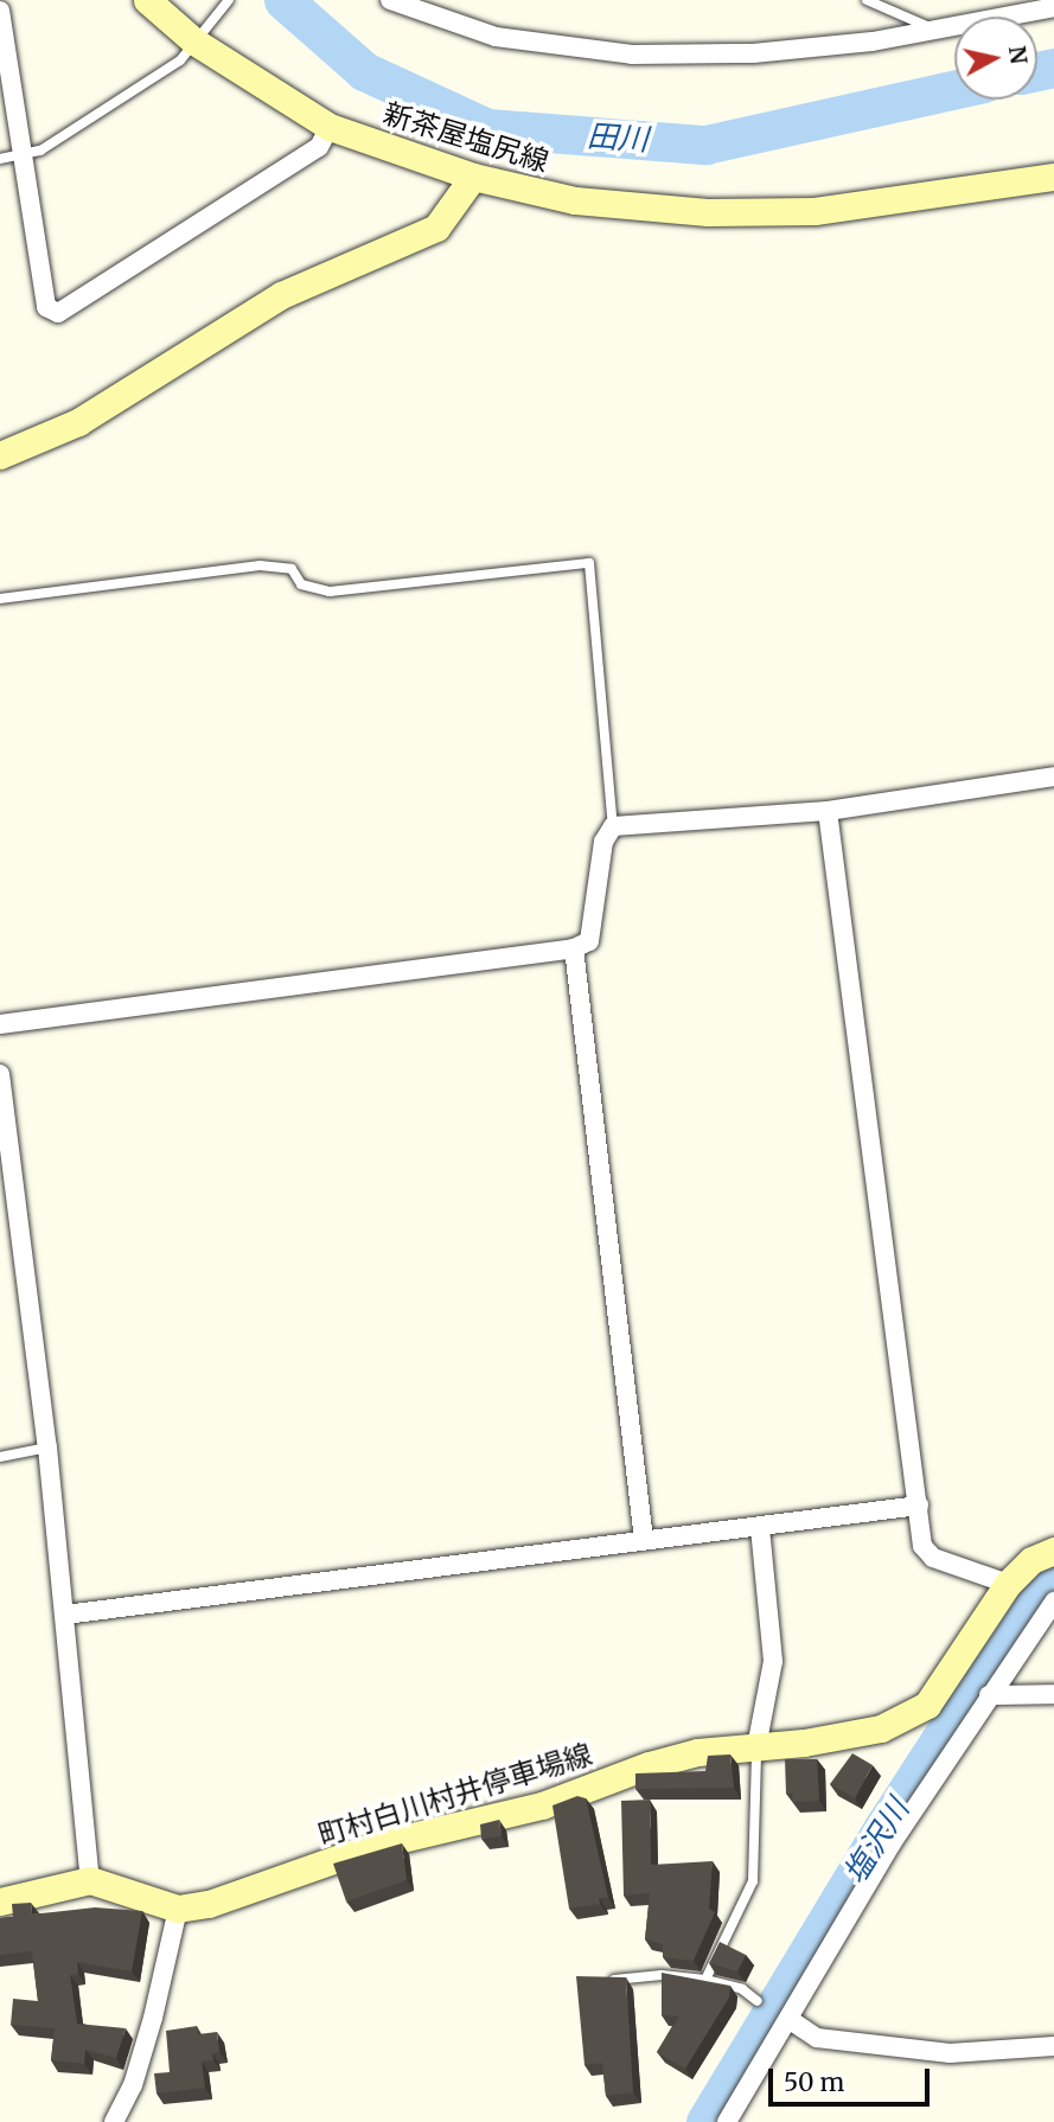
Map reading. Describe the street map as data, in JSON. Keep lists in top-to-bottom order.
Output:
{
  "streets": {
    "main road": ["新茶屋塩尻線", "町村白川村井停車場線"]
  },
  "water": ["田川", "塩沢川"],
  "scale_bar": "50 m",
  "north": "right"
}
